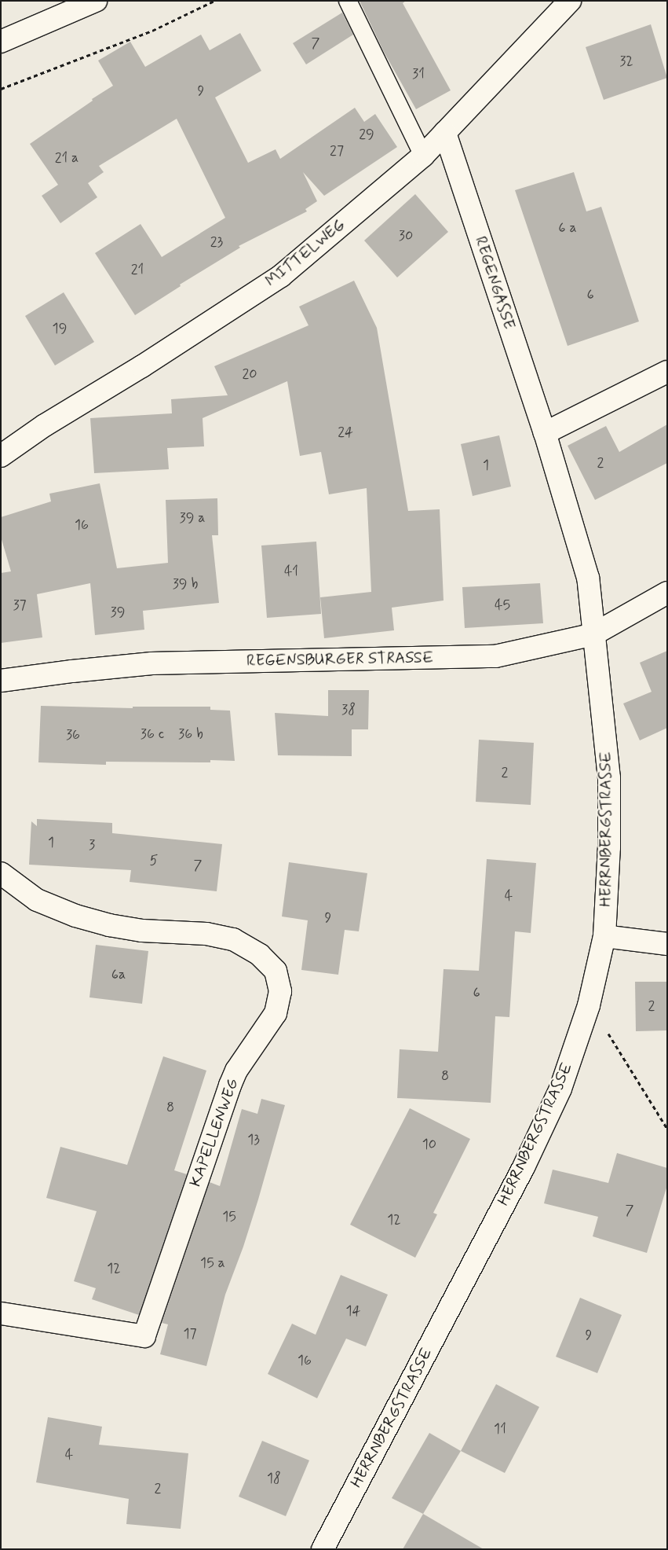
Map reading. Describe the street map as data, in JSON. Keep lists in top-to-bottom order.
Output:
{
  "streets": {
    "street": [
      "MITTELWEG",
      "REGENGASSE",
      "REGENSBURGER STRASSE",
      "HERRNBERGSTRASSE",
      "KAPELLENWEG"
    ]
  },
  "crossings": [
    ["MITTELWEG", "REGENGASSE"],
    ["REGENGASSE", "REGENSBURGER STRASSE"],
    ["REGENGASSE", "HERRNBERGSTRASSE"],
    ["REGENSBURGER STRASSE", "HERRNBERGSTRASSE"]
  ],
  "house_numbers": [
    "7",
    "32",
    "31",
    "9",
    "29",
    "27",
    "21 a",
    "6 a",
    "30",
    "23",
    "21",
    "6",
    "19",
    "20",
    "24",
    "2",
    "1",
    "39 a",
    "16",
    "41",
    "39 b",
    "37",
    "45",
    "39",
    "38",
    "36 c",
    "36 b",
    "36",
    "2",
    "1",
    "3",
    "5",
    "7",
    "4",
    "9",
    "6a",
    "6",
    "2",
    "8",
    "8",
    "13",
    "10",
    "7",
    "15",
    "12",
    "15 a",
    "12",
    "14",
    "17",
    "9",
    "16",
    "11",
    "4",
    "18",
    "2"
  ]
}
